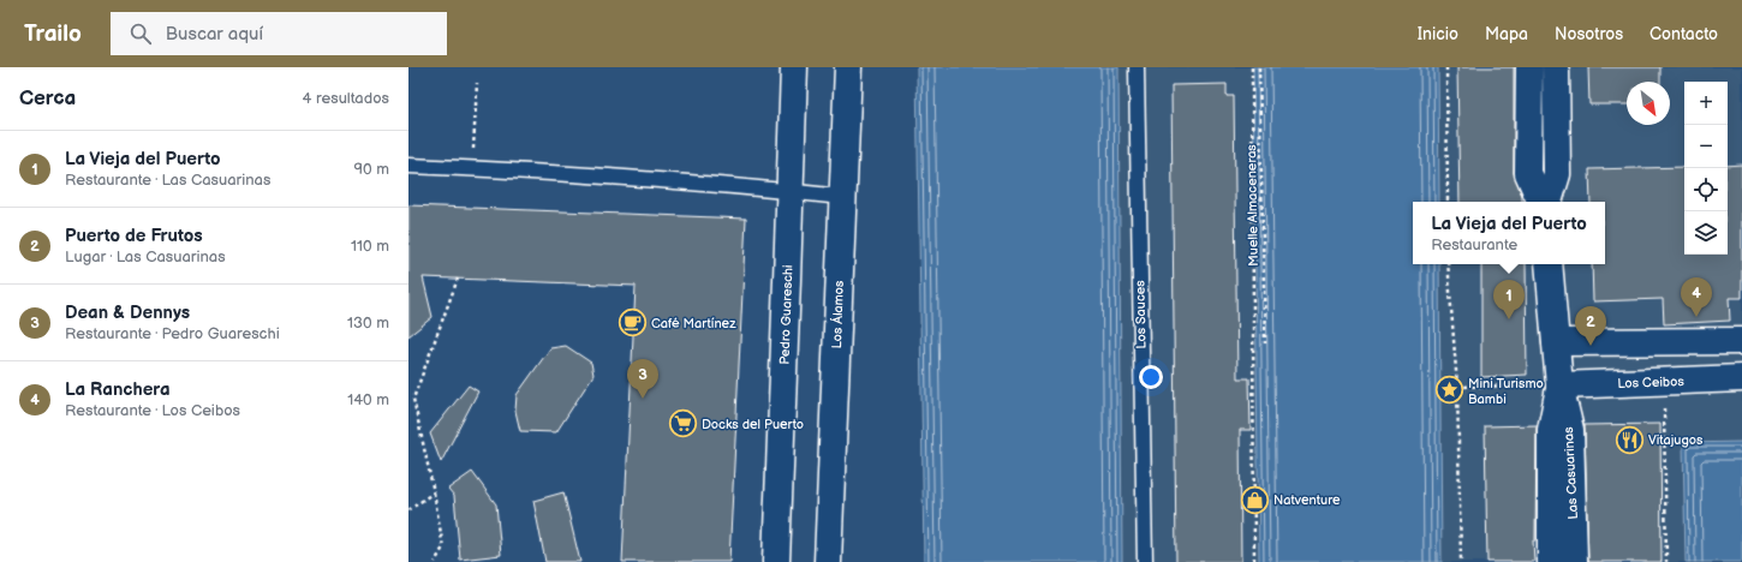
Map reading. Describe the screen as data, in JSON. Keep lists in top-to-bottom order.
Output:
{
  "streets": {
    "street": [
      "Pedro Guareschi",
      "Los Álamos",
      "Los Ceibos",
      "Las Casuarinas"
    ],
    "lane": ["Los Sauces"],
    "path": ["Muelle Almaceneras"]
  },
  "crossings": [
    ["Los Ceibos", "Las Casuarinas"]
  ],
  "places": {
    "cafe": ["Café Martínez"],
    "place": ["Mini Turismo Bambi"],
    "supermarket": ["Docks del Puerto"],
    "restaurant": ["Vitajugos"],
    "shop": ["Natventure"]
  },
  "north": "bottom right",
  "page": {
    "header": "Trailo",
    "search": "Buscar aquí",
    "nav": [
      "Inicio",
      "Mapa",
      "Nosotros",
      "Contacto"
    ],
    "heading": ["Cerca", "4 resultados"],
    "map_buttons": ["+", "−"],
    "list": [
      {
        "mark": "1",
        "name": "La Vieja del Puerto",
        "note": "Restaurante · Las Casuarinas",
        "value": "90 m"
      },
      {
        "mark": "2",
        "name": "Puerto de Frutos",
        "note": "Lugar · Las Casuarinas",
        "value": "110 m"
      },
      {
        "mark": "3",
        "name": "Dean & Dennys",
        "note": "Restaurante · Pedro Guareschi",
        "value": "130 m"
      },
      {
        "mark": "4",
        "name": "La Ranchera",
        "note": "Restaurante · Los Ceibos",
        "value": "140 m"
      }
    ],
    "popup": ["La Vieja del Puerto", "Restaurante"],
    "pins": [
      "4",
      "1",
      "2",
      "3"
    ]
  }
}
